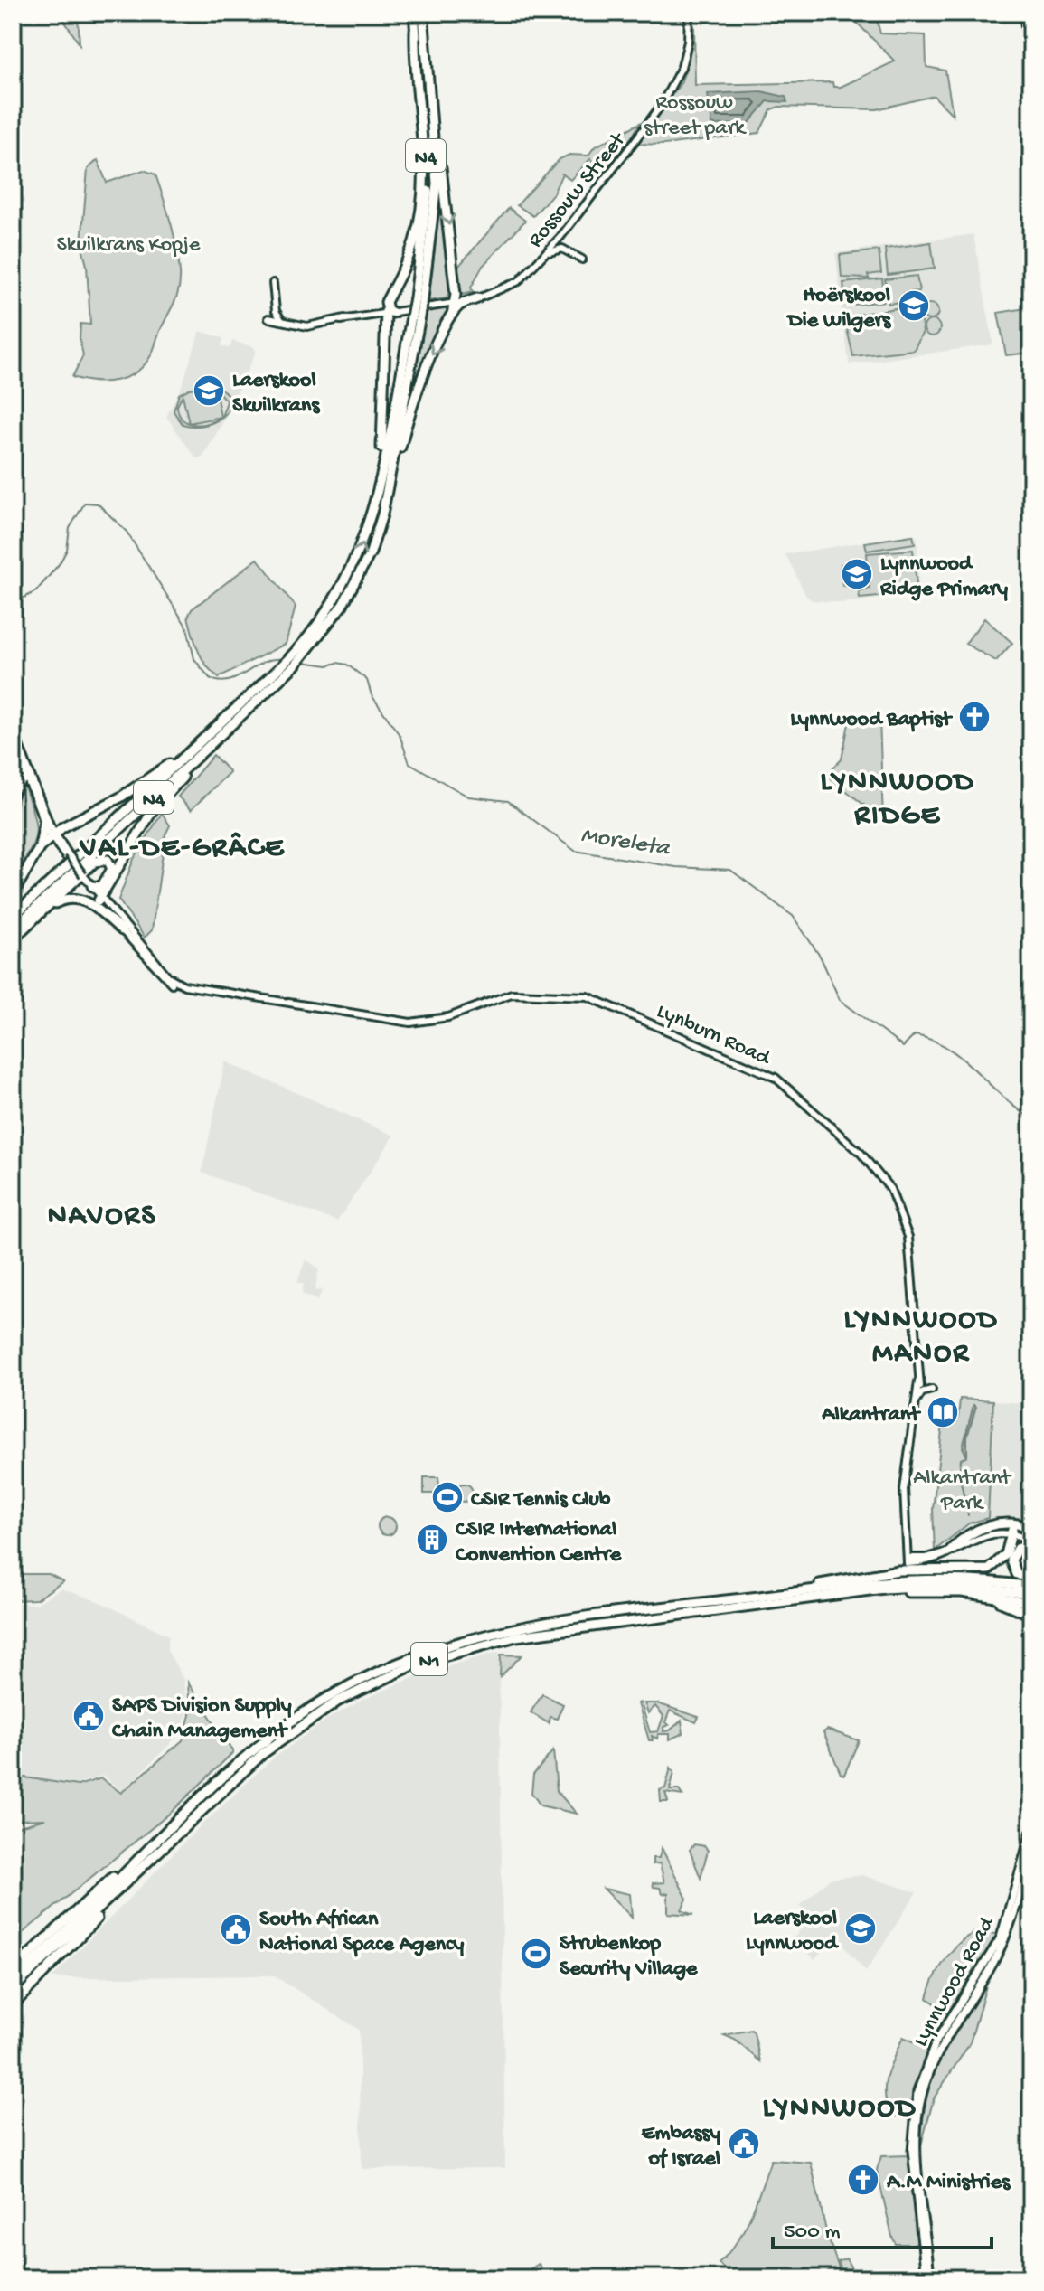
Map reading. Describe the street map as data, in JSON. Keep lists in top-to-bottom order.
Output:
{
  "streets": {
    "highway": ["N4", "N1"],
    "main road": ["Rossouw Street", "Lynburn Road", "Lynnwood Road"]
  },
  "districts": [
    "LYNNWOOD RIDGE",
    "VAL-DE-GRÂCE",
    "NAVORS",
    "LYNNWOOD MANOR",
    "LYNNWOOD"
  ],
  "water": ["Moreleta"],
  "parks": ["Rossouw street park", "Skuilkrans Kopje", "Alkantrant Park"],
  "places": {
    "school or university": [
      "Hoërskool Die Wilgers",
      "Laerskool Skuilkrans",
      "Lynnwood Ridge Primary",
      "Laerskool Lynnwood"
    ],
    "church": ["Lynnwood Baptist", "A.M Ministries"],
    "library": ["Alkantrant"],
    "sports": ["CSIR Tennis Club", "Strubenkop Security Village"],
    "building": ["CSIR International Convention Centre"],
    "public building": ["SAPS Division Supply Chain Management", "South African National Space Agency", "Embassy of Israel"]
  },
  "scale_bar": "500 m"
}
